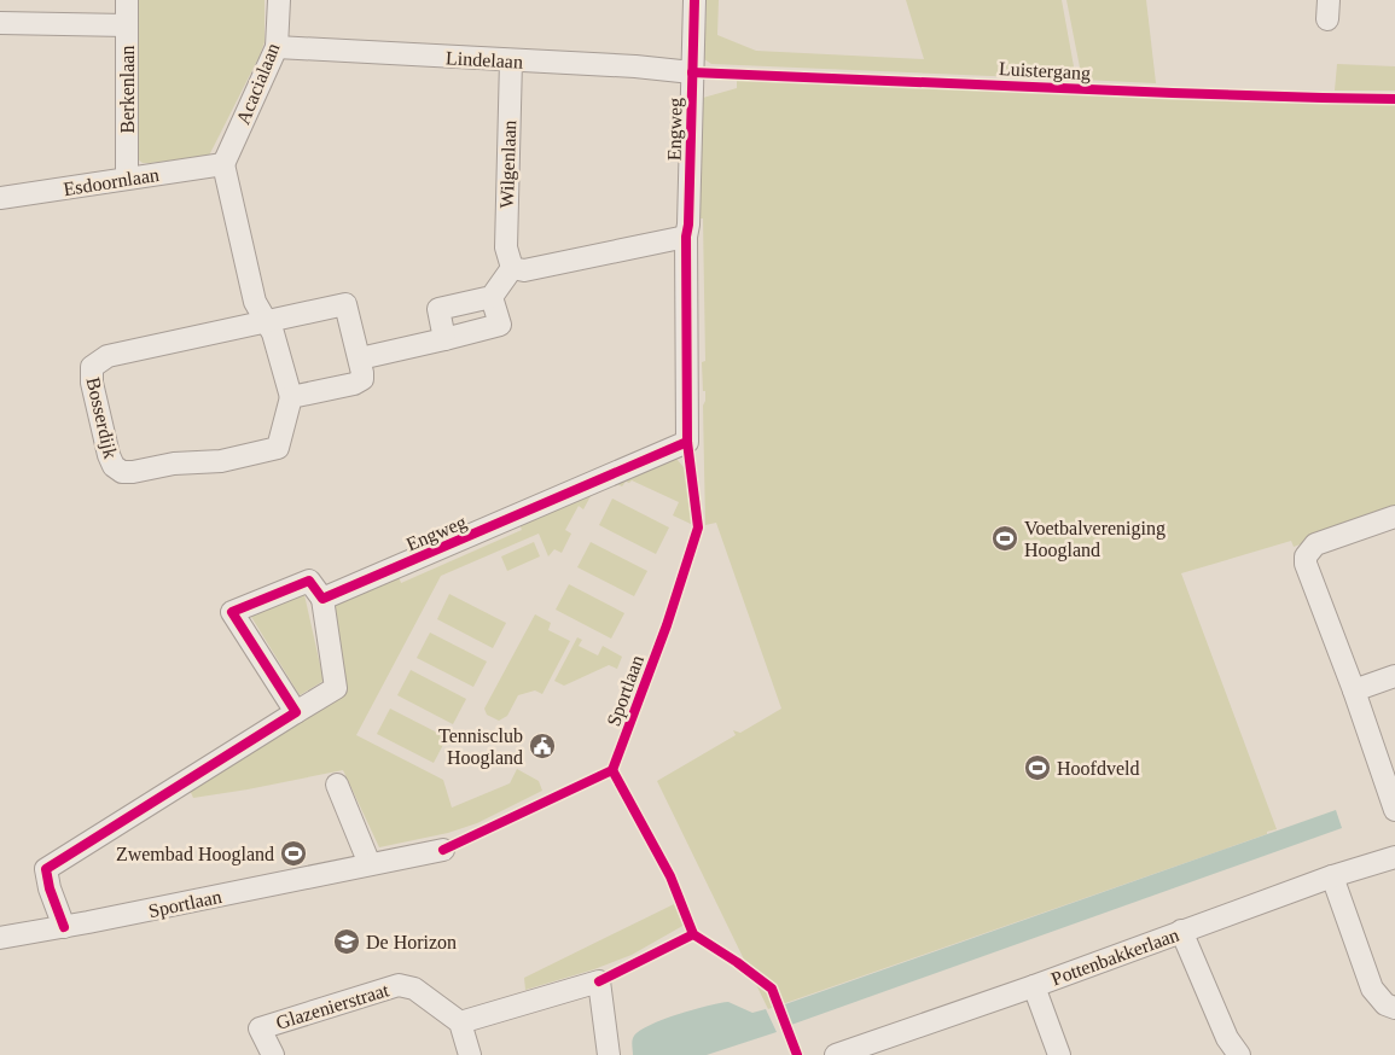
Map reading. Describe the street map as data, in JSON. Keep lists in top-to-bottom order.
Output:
{
  "streets": {
    "street": [
      "Lindelaan",
      "Acacialaan",
      "Berkenlaan",
      "Engweg",
      "Wilgenlaan",
      "Esdoornlaan",
      "Bosserdijk",
      "Sportlaan",
      "Pottenbakkerlaan",
      "Glazenierstraat"
    ],
    "cycle path": ["Luistergang"]
  },
  "crossings": [
    ["Lindelaan", "Acacialaan"],
    ["Lindelaan", "Engweg"],
    ["Lindelaan", "Wilgenlaan"],
    ["Acacialaan", "Esdoornlaan"],
    ["Berkenlaan", "Esdoornlaan"]
  ],
  "places": {
    "sports": ["Voetbalvereniging Hoogland", "Hoofdveld", "Zwembad Hoogland"],
    "public building": ["Tennisclub Hoogland"],
    "school or university": ["De Horizon"]
  }
}
